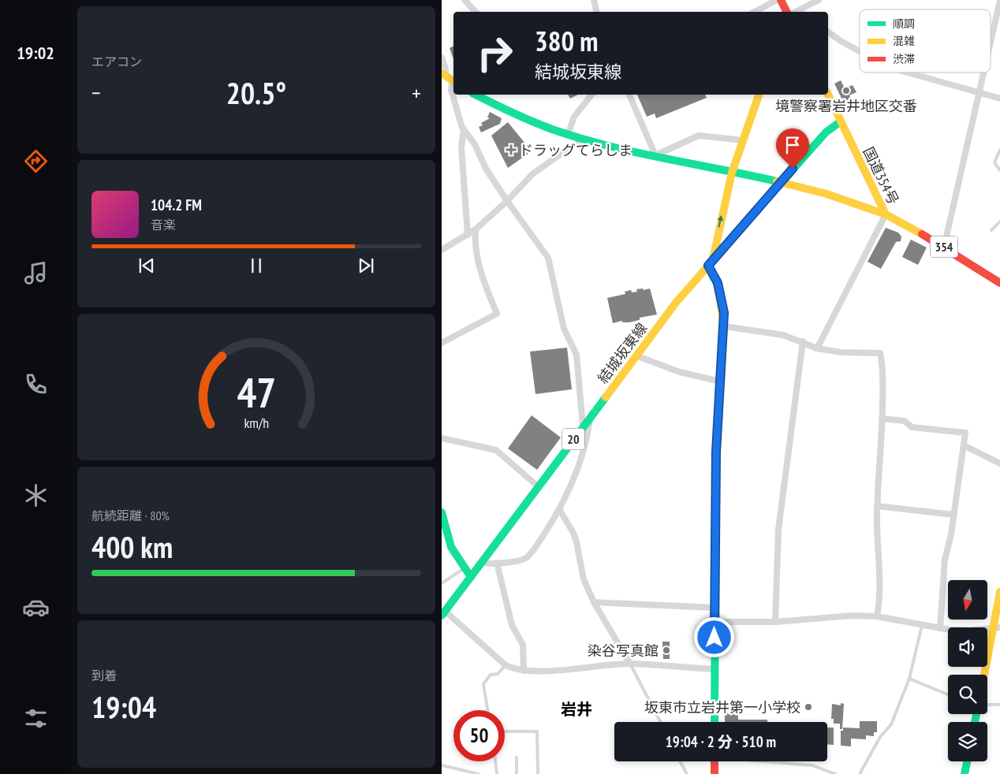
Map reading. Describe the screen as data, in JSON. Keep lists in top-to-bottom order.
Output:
{
  "streets": {
    "main road": [
      "国道354号",
      "354",
      "結城坂東線",
      "20"
    ]
  },
  "crossings": [
    ["国道354号", "結城坂東線"]
  ],
  "districts": ["岩井"],
  "places": {
    "other": ["境警察署岩井地区交番", "染谷写真館", "坂東市立岩井第一小学校"],
    "health": ["ドラッグてらしま"]
  },
  "legend": ["順調", "混雑", "渋滞"],
  "north": "bottom",
  "page": {
    "tabs": "19:02",
    "tile": [
      "エアコン",
      ["航続距離 · 80%", "400 km"],
      ["到着", "19:04"]
    ],
    "turn": ["380 m", "結城坂東線"],
    "heat": ["−", "20.5°", "+"],
    "song": ["104.2 FM", "音楽"],
    "limit": "50",
    "trip": "19:04 · 2 分 · 510 m",
    "gauge": ["47", "km/h"]
  }
}
